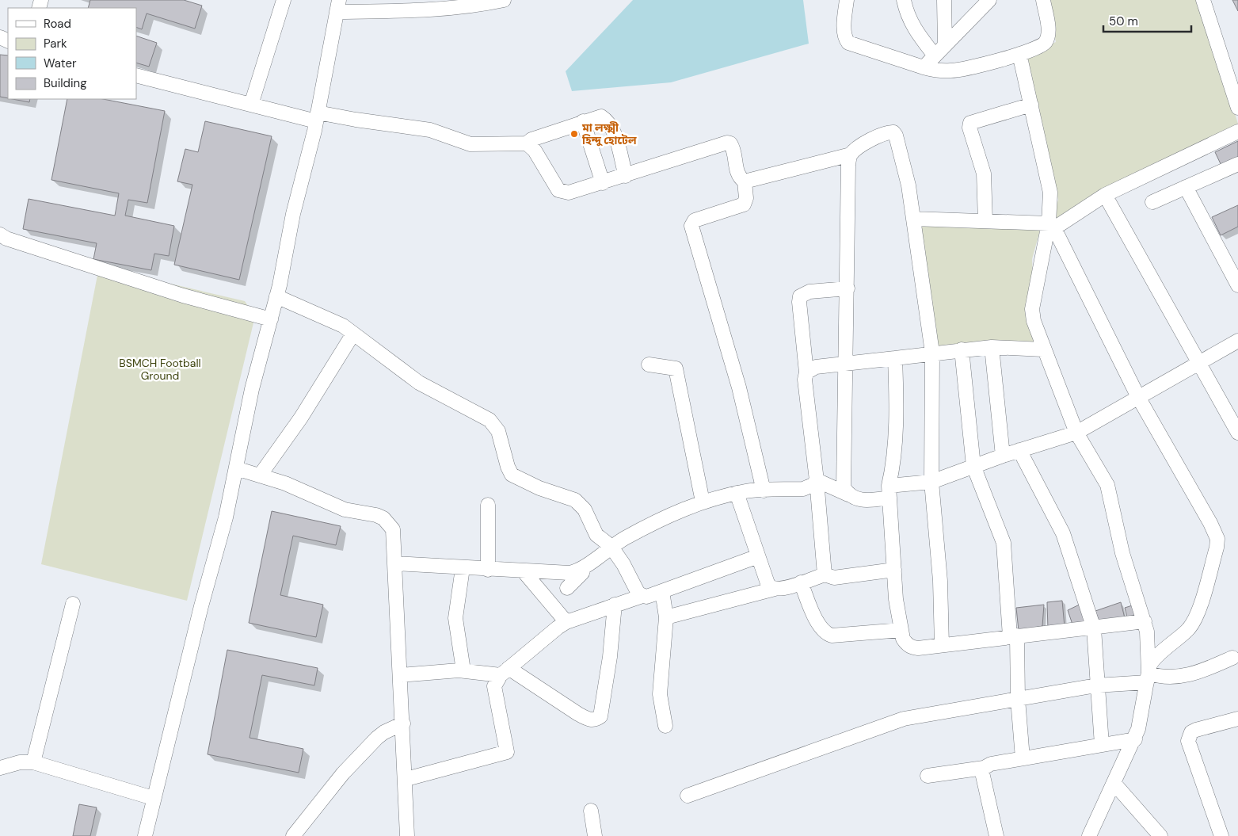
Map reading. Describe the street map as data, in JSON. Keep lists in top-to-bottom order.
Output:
{
  "parks": ["BSMCH Football Ground"],
  "places": ["মা লক্ষ্মী হিন্দু হোটেল"],
  "legend": [
    "Road",
    "Park",
    "Water",
    "Building"
  ],
  "scale_bar": "50 m"
}
